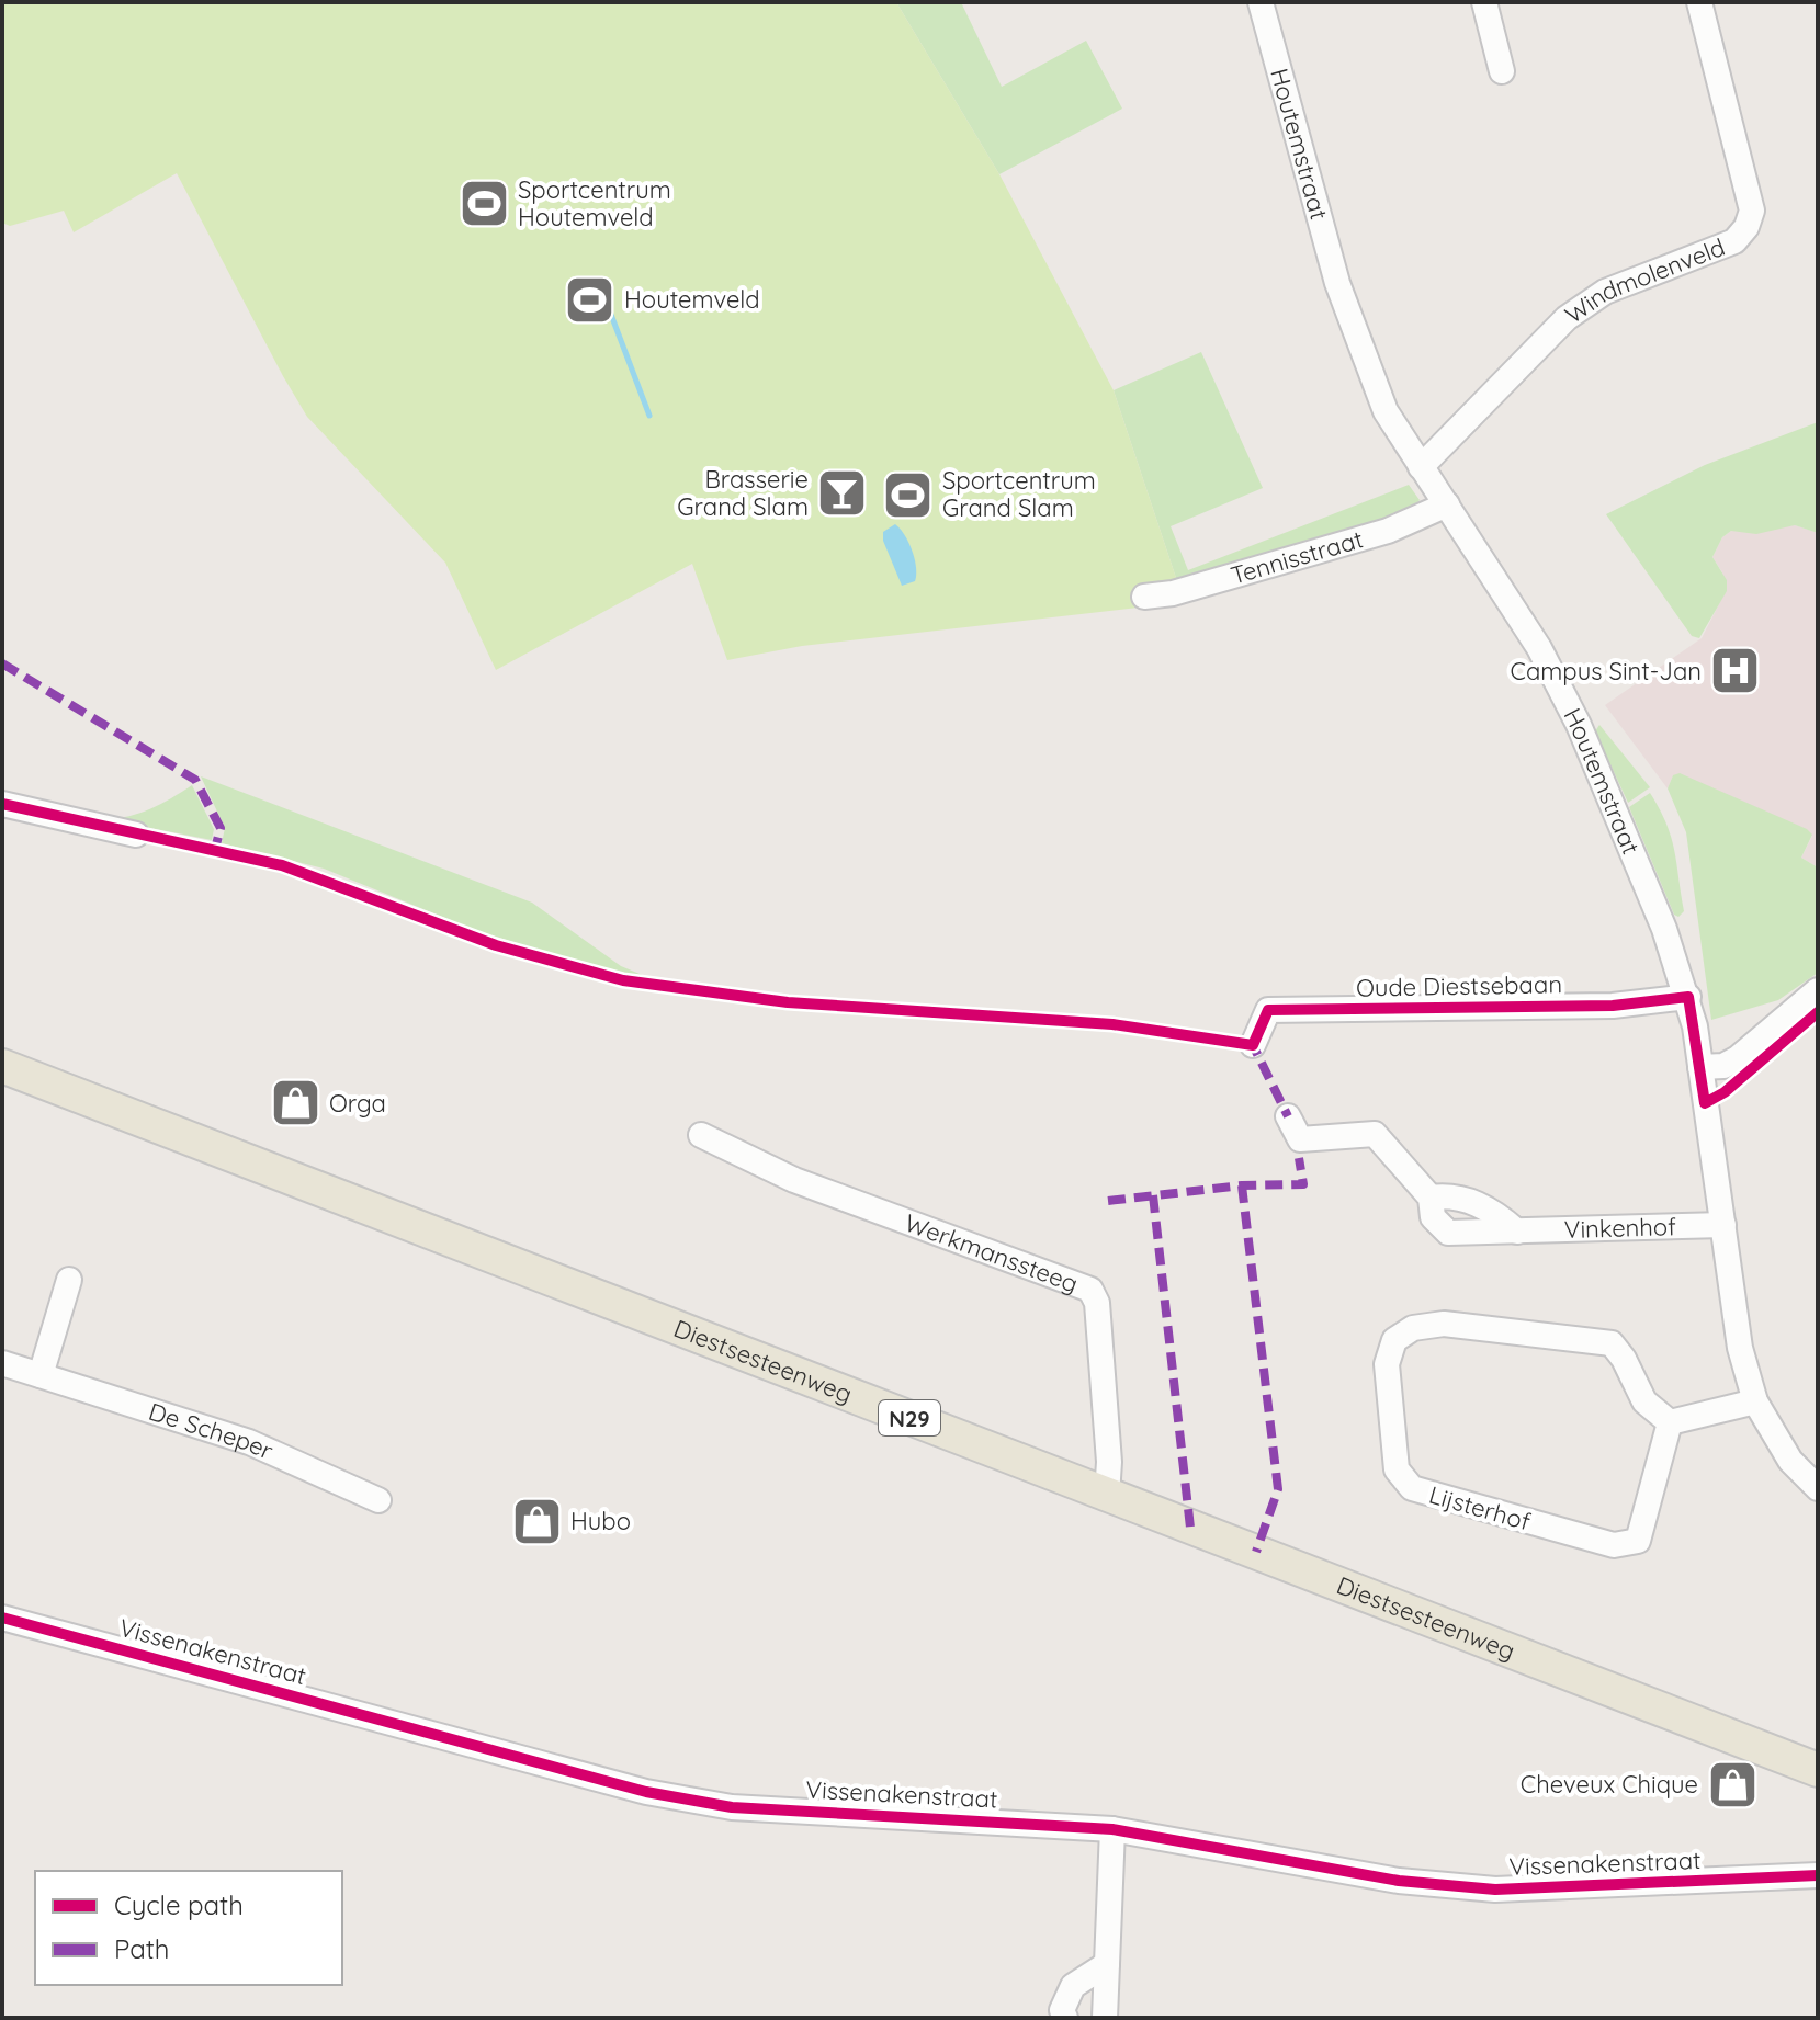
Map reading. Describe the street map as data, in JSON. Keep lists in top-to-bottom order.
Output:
{
  "streets": {
    "main road": ["Diestsesteenweg", "N29"],
    "street": [
      "Houtemstraat",
      "Windmolenveld",
      "Tennisstraat",
      "Oude Diestsebaan",
      "Vinkenhof",
      "Werkmanssteeg",
      "De Scheper",
      "Lijsterhof",
      "Vissenakenstraat"
    ]
  },
  "crossings": [
    ["Houtemstraat", "Windmolenveld"],
    ["Houtemstraat", "Tennisstraat"],
    ["Houtemstraat", "Oude Diestsebaan"],
    ["Houtemstraat", "Vinkenhof"],
    ["Werkmanssteeg", "Diestsesteenweg"]
  ],
  "places": {
    "sports": ["Sportcentrum Houtemveld", "Houtemveld", "Sportcentrum Grand Slam"],
    "bar": ["Brasserie Grand Slam"],
    "hospital": ["Campus Sint-Jan"],
    "shop": ["Orga", "Hubo", "Cheveux Chique"]
  },
  "legend": ["Cycle path", "Path"]
}
